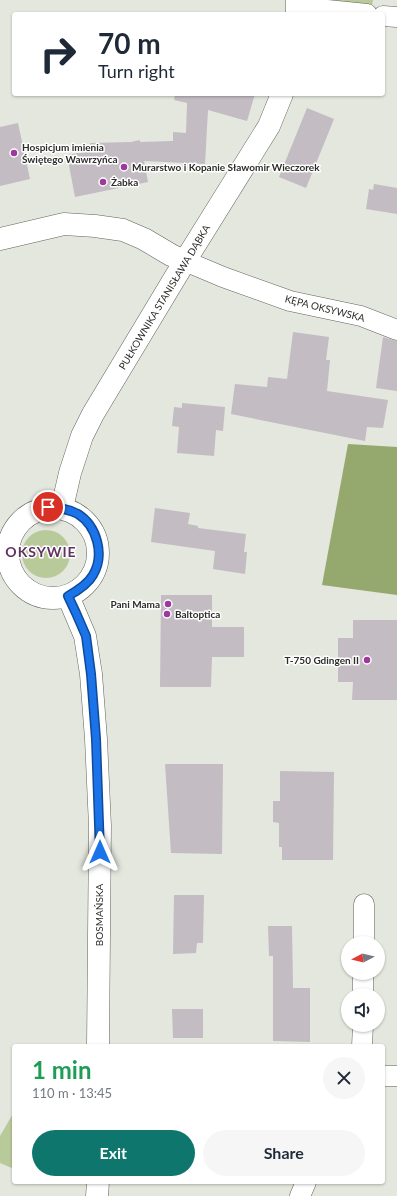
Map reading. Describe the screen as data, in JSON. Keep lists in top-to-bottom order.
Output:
{
  "streets": {
    "street": ["PUŁKOWNIKA STANISŁAWA DĄBKA", "KĘPA OKSYWSKA", "BOSMAŃSKA"]
  },
  "crossings": [
    ["PUŁKOWNIKA STANISŁAWA DĄBKA", "KĘPA OKSYWSKA"],
    ["PUŁKOWNIKA STANISŁAWA DĄBKA", "BOSMAŃSKA"]
  ],
  "districts": ["OKSYWIE"],
  "places": [
    "Hospicjum imienia Świętego Wawrzyńca",
    "Murarstwo i Kopanie Sławomir Wieczorek",
    "Żabka",
    "Pani Mama",
    "Baltoptica",
    "T-750 Gdingen II"
  ],
  "north": "left",
  "page": {
    "turn": ["70 m", "Turn right"],
    "heading": ["1 min", "110 m · 13:45"],
    "buttons": ["Exit", "Share"]
  }
}
